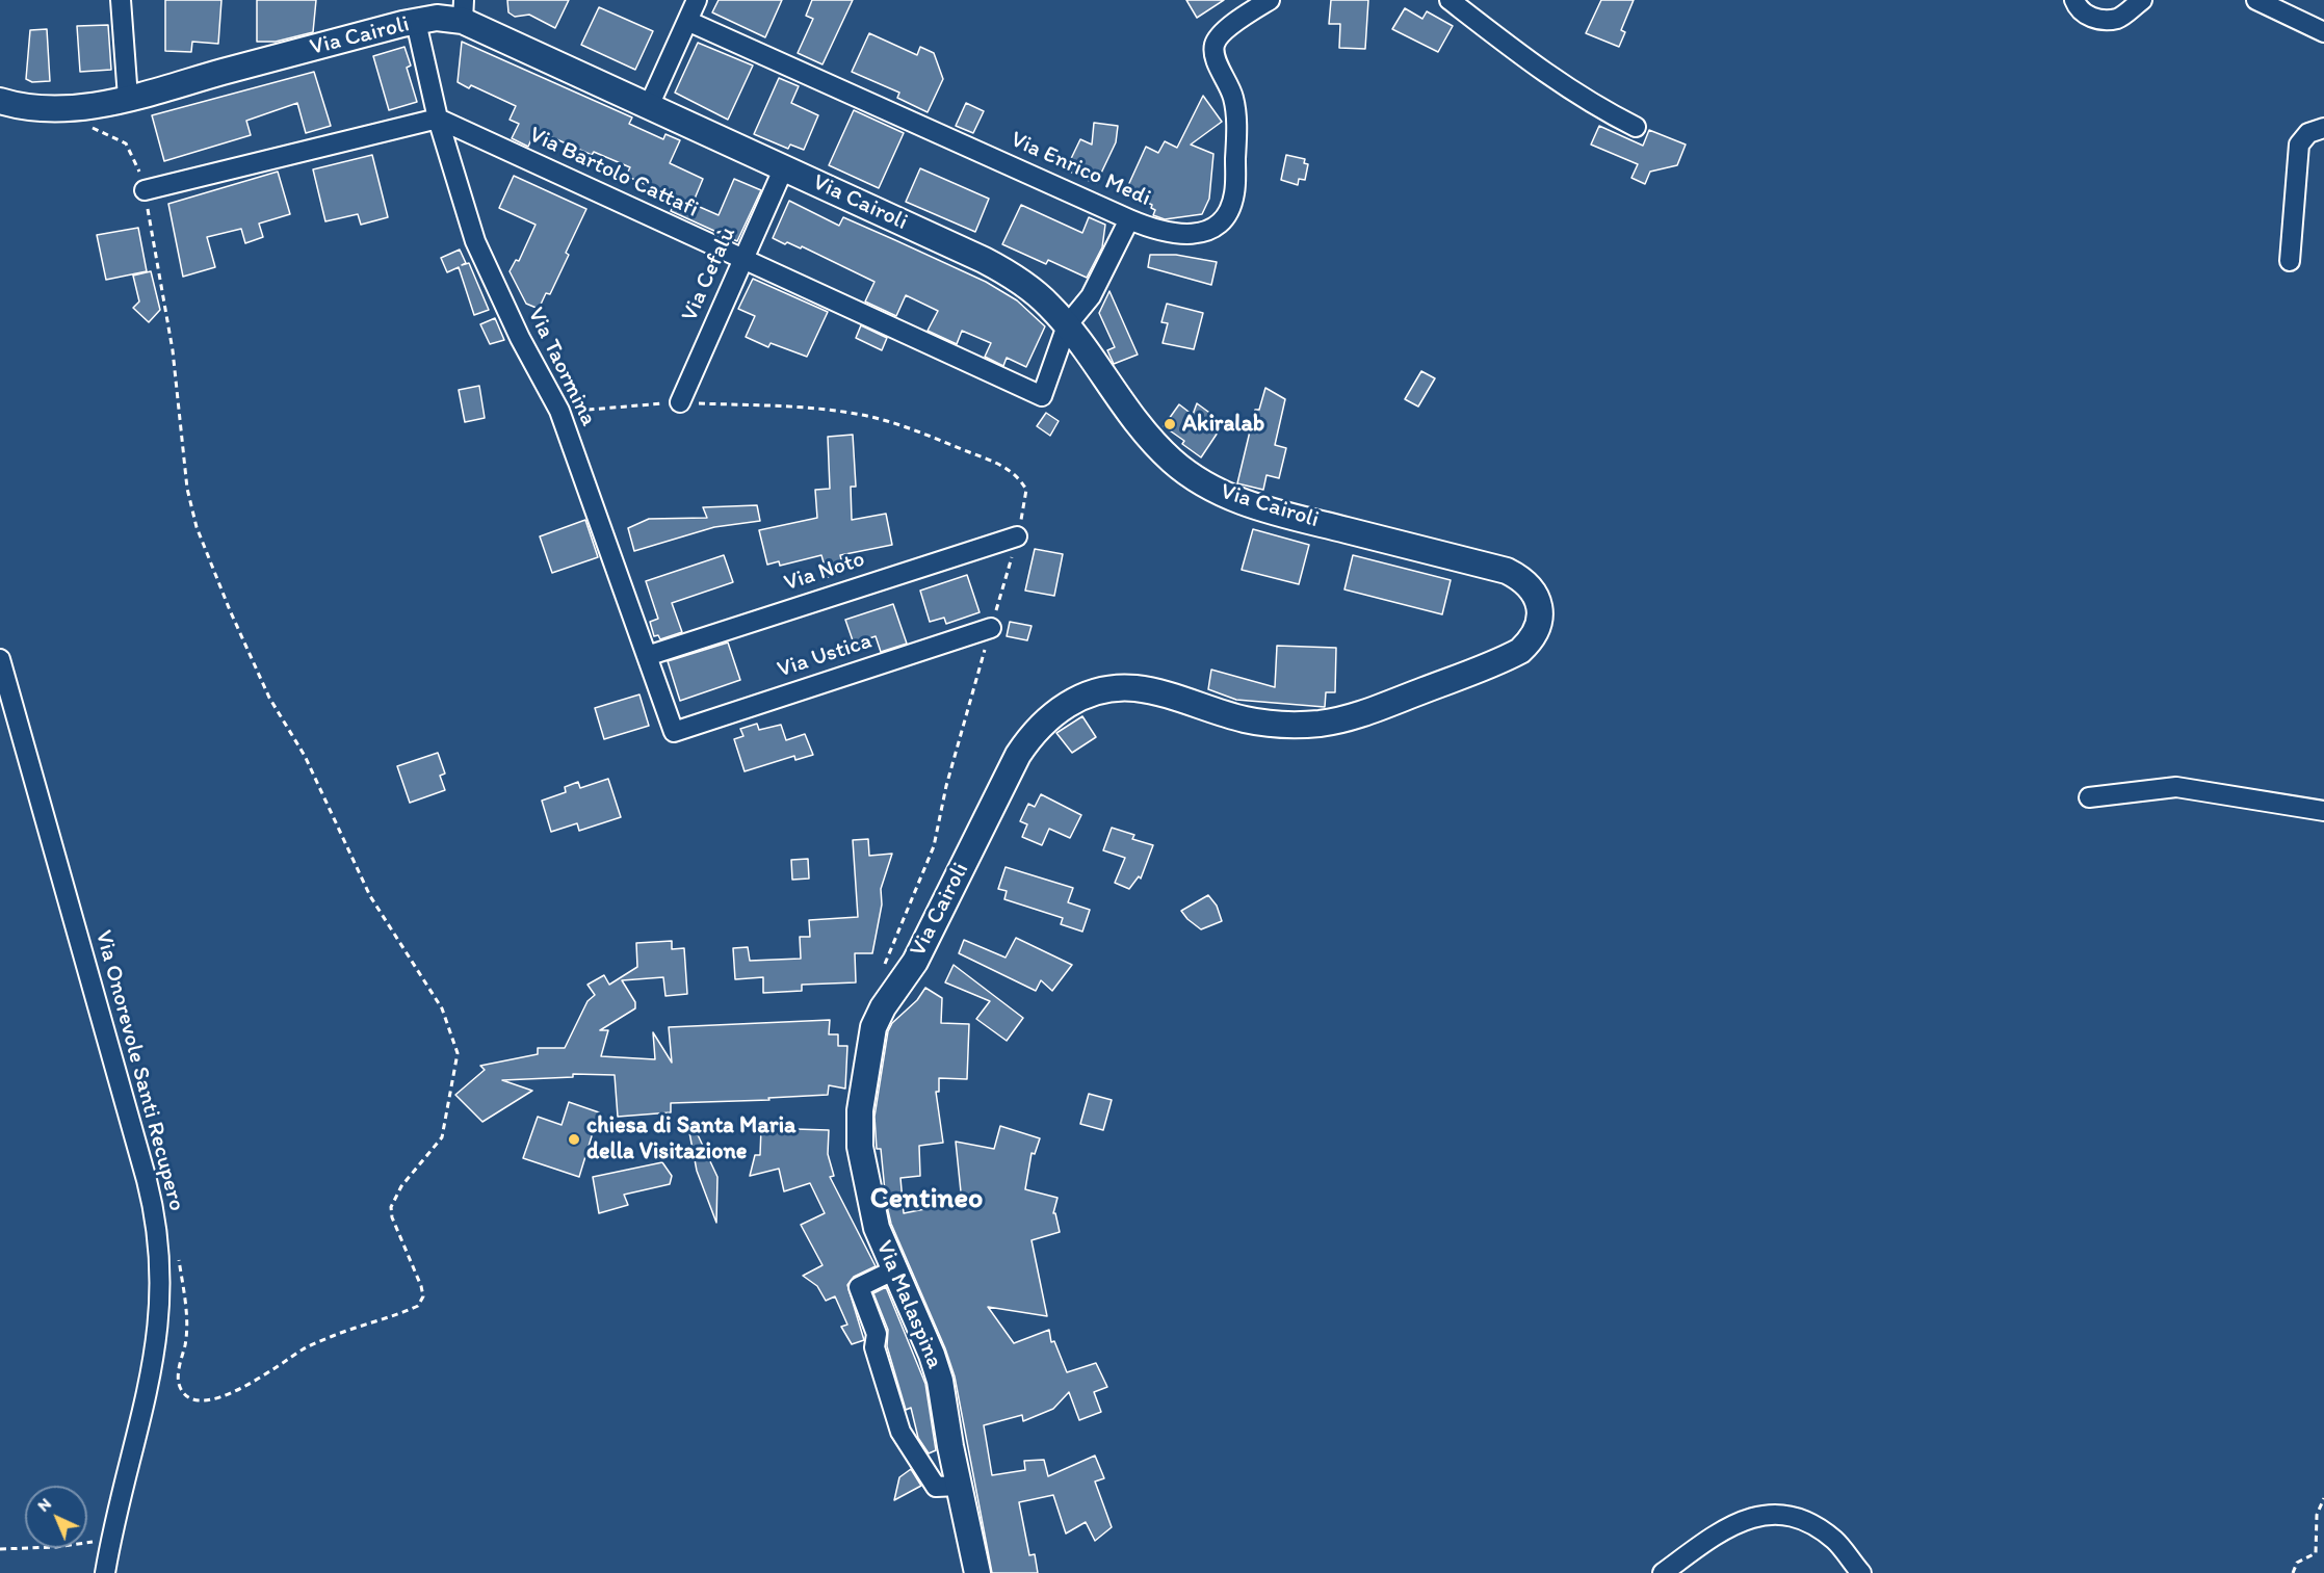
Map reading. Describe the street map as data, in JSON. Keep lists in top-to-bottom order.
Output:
{
  "streets": {
    "street": [
      "Via Cairoli",
      "Via Enrico Medi",
      "Via Bartolo Cattafi",
      "Via Cefalù",
      "Via Taormina",
      "Via Noto",
      "Via Ustica",
      "Via Onorevole Santi Recupero",
      "Via Malaspina"
    ]
  },
  "crossings": [
    ["Via Cairoli", "Via Bartolo Cattafi"],
    ["Via Cairoli", "Via Cefalù"],
    ["Via Cairoli", "Via Taormina"],
    ["Via Cairoli", "Via Malaspina"],
    ["Via Bartolo Cattafi", "Via Cefalù"],
    ["Via Bartolo Cattafi", "Via Taormina"],
    ["Via Taormina", "Via Noto"],
    ["Via Taormina", "Via Ustica"]
  ],
  "districts": ["Centineo"],
  "places": ["Akiralab", "chiesa di Santa Maria della Visitazione"],
  "north": "top left"
}
